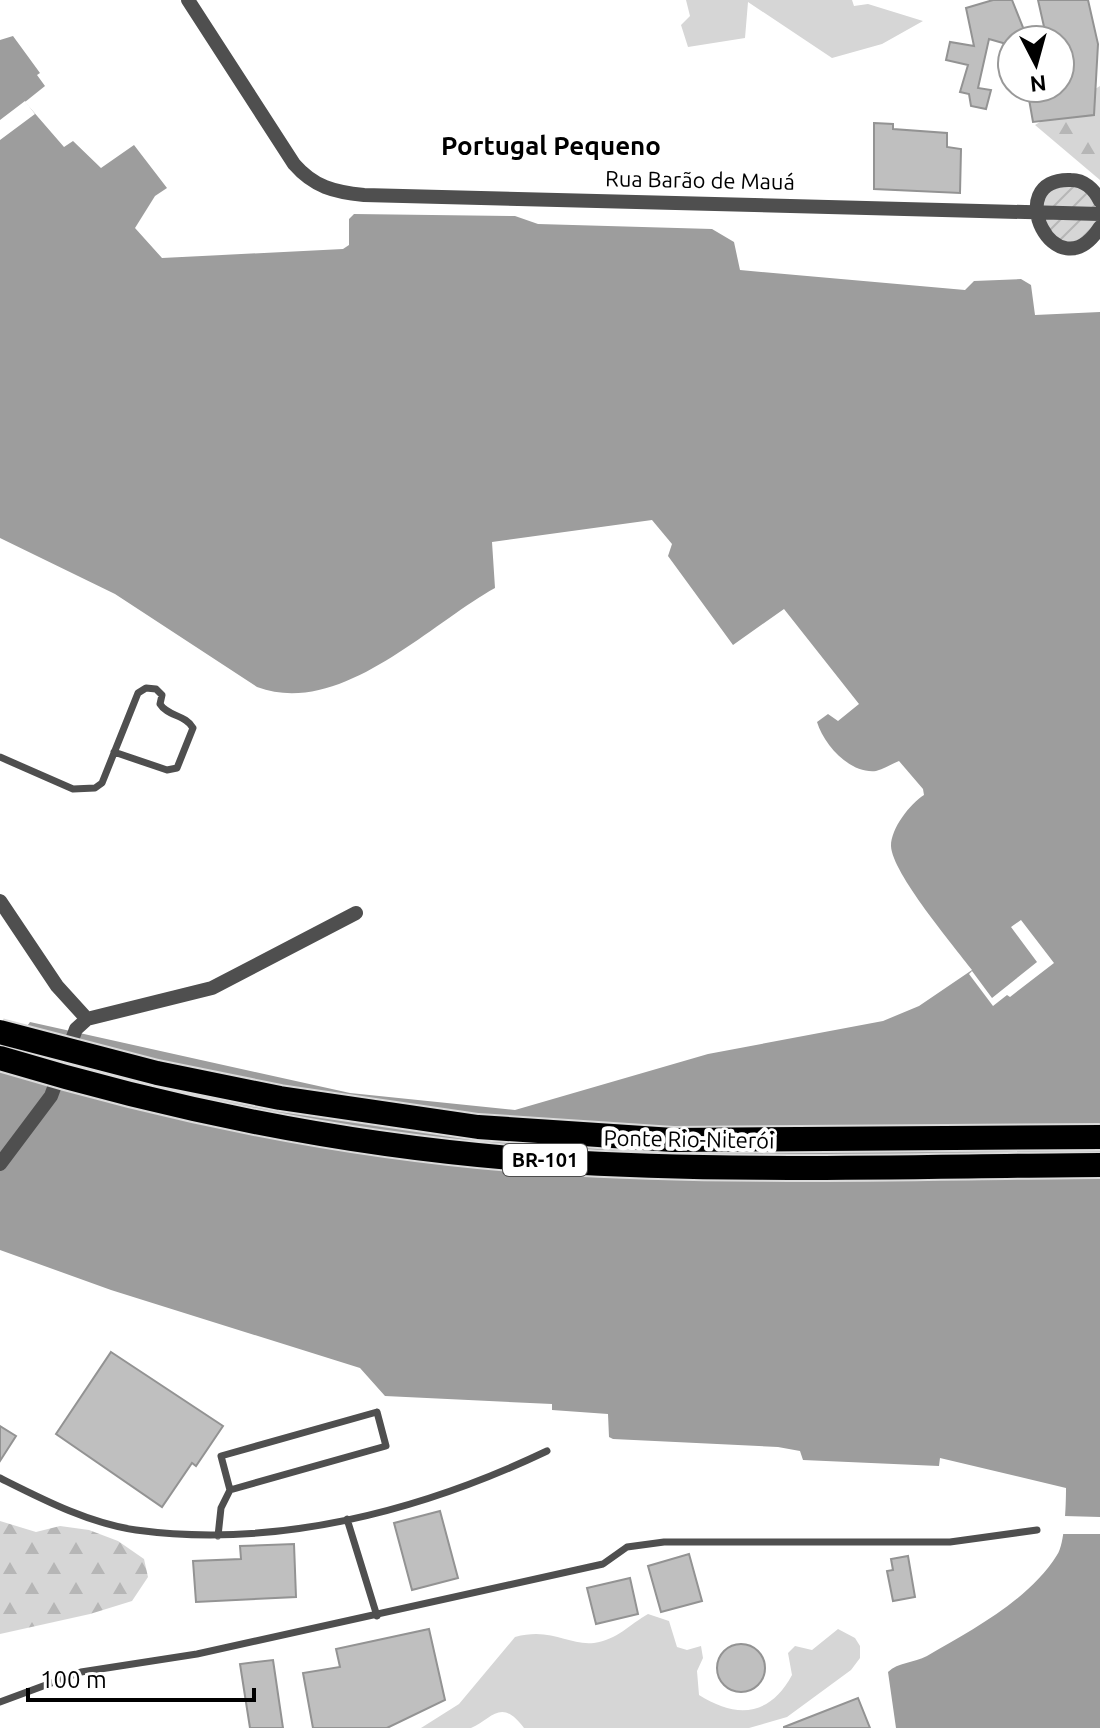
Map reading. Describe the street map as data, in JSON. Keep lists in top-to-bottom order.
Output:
{
  "streets": {
    "highway": ["Ponte Rio-Niterói", "BR-101"],
    "street": ["Rua Barão de Mauá"]
  },
  "districts": ["Portugal Pequeno"],
  "scale_bar": "100 m",
  "north": "bottom"
}
